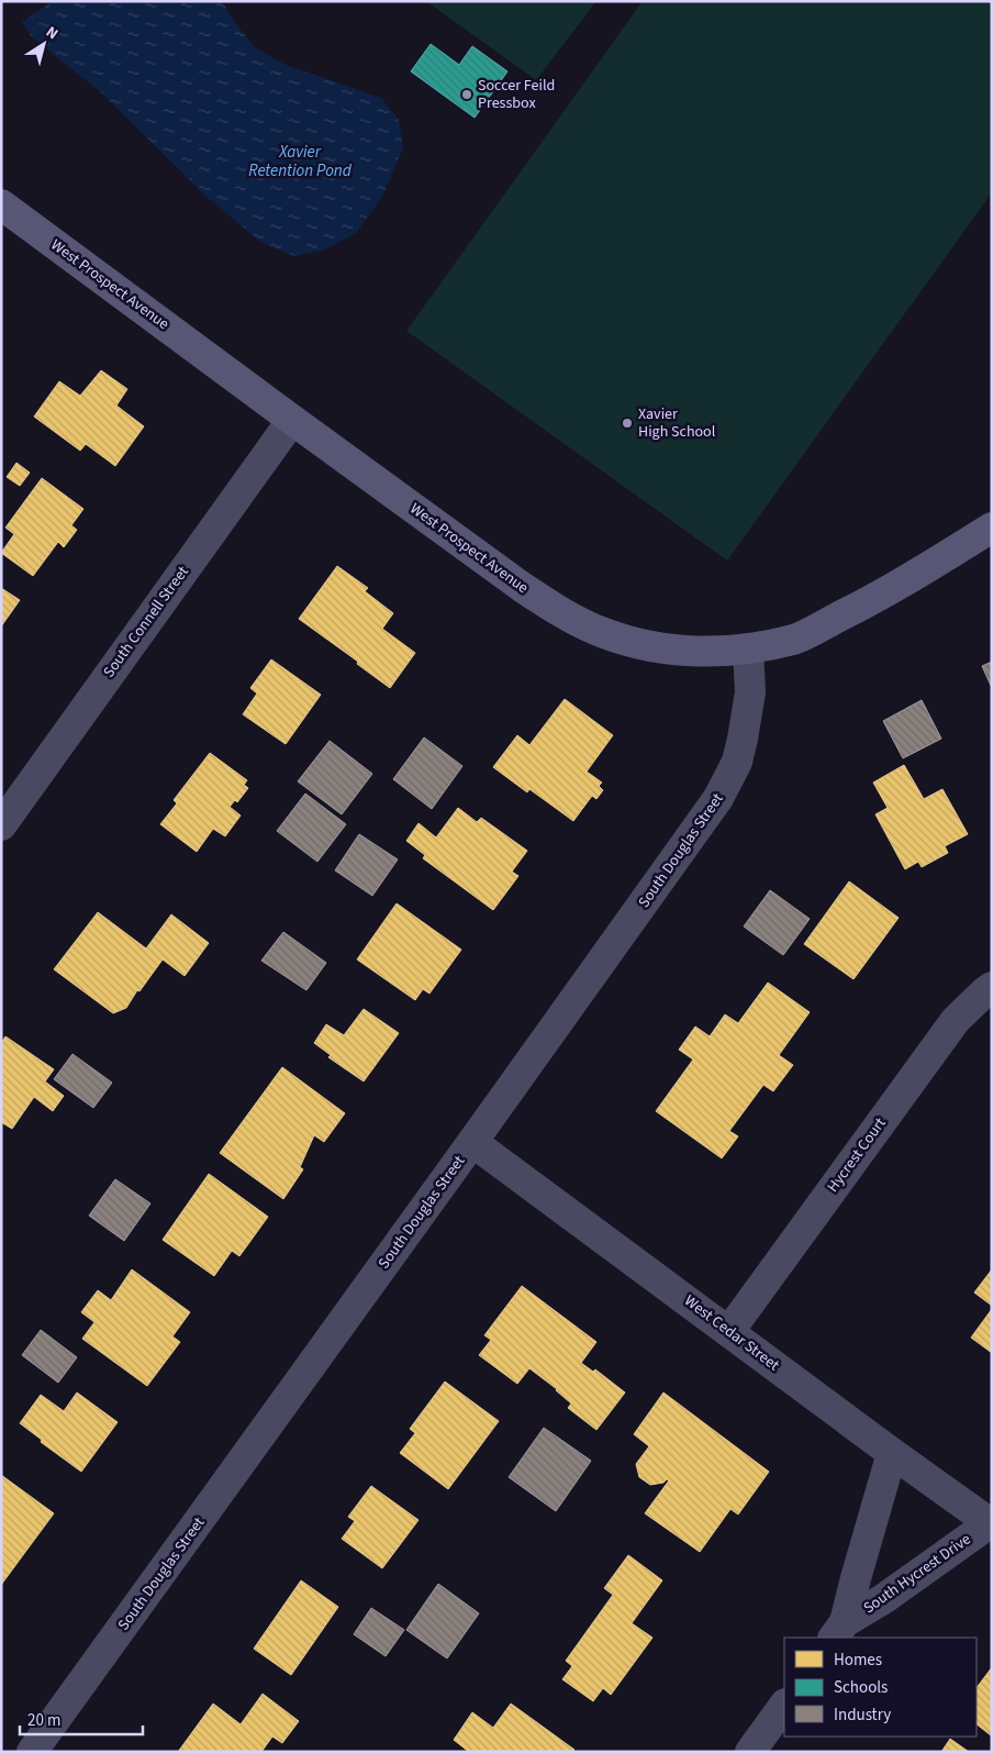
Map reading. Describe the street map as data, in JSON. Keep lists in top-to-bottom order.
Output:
{
  "streets": {
    "main road": ["West Prospect Avenue"],
    "street": [
      "South Connell Street",
      "South Douglas Street",
      "Hycrest Court",
      "West Cedar Street",
      "South Hycrest Drive"
    ]
  },
  "crossings": [
    ["West Prospect Avenue", "South Connell Street"],
    ["West Prospect Avenue", "South Douglas Street"],
    ["South Douglas Street", "West Cedar Street"],
    ["Hycrest Court", "West Cedar Street"],
    ["West Cedar Street", "South Hycrest Drive"]
  ],
  "water": ["Xavier Retention Pond"],
  "places": ["Soccer Feild Pressbox", "Xavier High School"],
  "legend": ["Homes", "Schools", "Industry"],
  "scale_bar": "20 m",
  "north": "top right"
}
